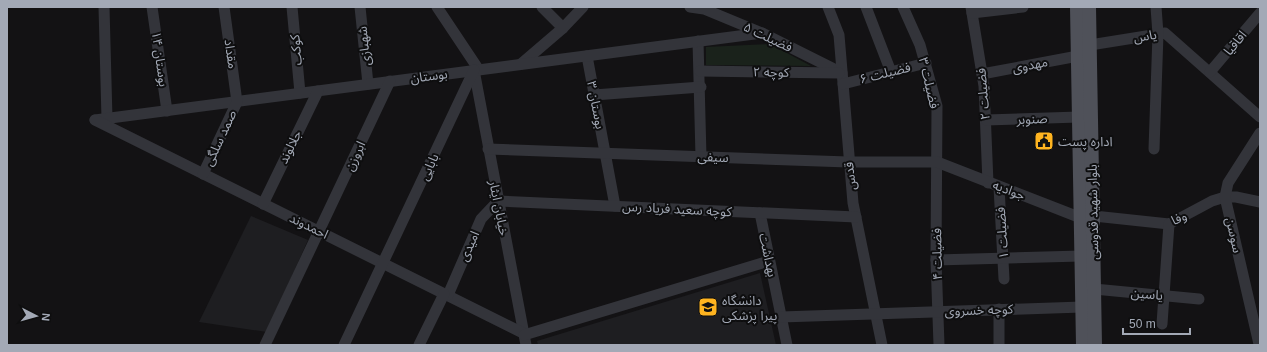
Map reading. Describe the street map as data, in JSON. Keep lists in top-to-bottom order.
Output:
{
  "streets": {
    "main road": ["بلوار شهید قدوسی"],
    "street": [
      "یاس",
      "فضیلت ۵",
      "اقاقیا",
      "شهبازی",
      "کوکب",
      "مقداد",
      "بوستان ۱۴",
      "مهدوی",
      "کوچه ۲",
      "فضیلت ۶",
      "بوستان",
      "فضیلت ۳",
      "فضیلت ۲",
      "بوستان ۳",
      "صنوبر",
      "صمد سلگی",
      "جلالوند",
      "ابروزن",
      "سیفی",
      "بابایی",
      "قدس",
      "جوادیه",
      "خیابان ایثار",
      "کوچه سعید فریاد رس",
      "وفا",
      "احمدوند",
      "فضیلت ۱",
      "سوسن",
      "امیدی",
      "فضیلت ۴",
      "بهداشت",
      "یاسین",
      "کوچه خسروی"
    ]
  },
  "crossings": [
    ["یاس", "اقاقیا"],
    ["یاس", "بلوار شهید قدوسی"],
    ["فضیلت ۵", "کوچه ۲"],
    ["فضیلت ۵", "فضیلت ۶"],
    ["فضیلت ۵", "بوستان"],
    ["فضیلت ۵", "قدس"],
    ["شهبازی", "بوستان"],
    ["کوکب", "بوستان"],
    ["مقداد", "بوستان"],
    ["مقداد", "صمد سلگی"],
    ["بوستان ۱۴", "بوستان"],
    ["مهدوی", "فضیلت ۲"],
    ["مهدوی", "بلوار شهید قدوسی"],
    ["کوچه ۲", "فضیلت ۶"],
    ["کوچه ۲", "قدس"],
    ["فضیلت ۶", "فضیلت ۳"],
    ["فضیلت ۶", "قدس"],
    ["بوستان", "بوستان ۳"],
    ["بوستان", "صمد سلگی"],
    ["بوستان", "جلالوند"],
    ["بوستان", "ابروزن"],
    ["بوستان", "بابایی"],
    ["بوستان", "خیابان ایثار"],
    ["بوستان", "احمدوند"],
    ["فضیلت ۳", "سیفی"],
    ["فضیلت ۳", "جوادیه"],
    ["فضیلت ۳", "فضیلت ۴"],
    ["فضیلت ۲", "صنوبر"],
    ["فضیلت ۲", "جوادیه"],
    ["فضیلت ۲", "فضیلت ۱"],
    ["بوستان ۳", "سیفی"],
    ["بوستان ۳", "کوچه سعید فریاد رس"],
    ["صنوبر", "بلوار شهید قدوسی"],
    ["صمد سلگی", "احمدوند"],
    ["جلالوند", "احمدوند"],
    ["ابروزن", "احمدوند"],
    ["سیفی", "قدس"],
    ["سیفی", "جوادیه"],
    ["سیفی", "خیابان ایثار"],
    ["سیفی", "فضیلت ۴"],
    ["بابایی", "خیابان ایثار"],
    ["بابایی", "احمدوند"],
    ["قدس", "کوچه سعید فریاد رس"],
    ["قدس", "کوچه خسروی"],
    ["جوادیه", "بلوار شهید قدوسی"],
    ["جوادیه", "وفا"],
    ["جوادیه", "فضیلت ۱"],
    ["جوادیه", "فضیلت ۴"],
    ["خیابان ایثار", "کوچه سعید فریاد رس"],
    ["خیابان ایثار", "احمدوند"],
    ["خیابان ایثار", "امیدی"],
    ["کوچه سعید فریاد رس", "امیدی"],
    ["کوچه سعید فریاد رس", "بهداشت"],
    ["بلوار شهید قدوسی", "وفا"],
    ["بلوار شهید قدوسی", "یاسین"],
    ["بلوار شهید قدوسی", "کوچه خسروی"],
    ["وفا", "سوسن"],
    ["احمدوند", "امیدی"],
    ["فضیلت ۴", "کوچه خسروی"],
    ["بهداشت", "کوچه خسروی"]
  ],
  "places": {
    "public building": ["اداره پست"],
    "school or university": ["دانشگاه پیرا پزشکی"]
  },
  "scale_bar": "50 m",
  "north": "right"
}
